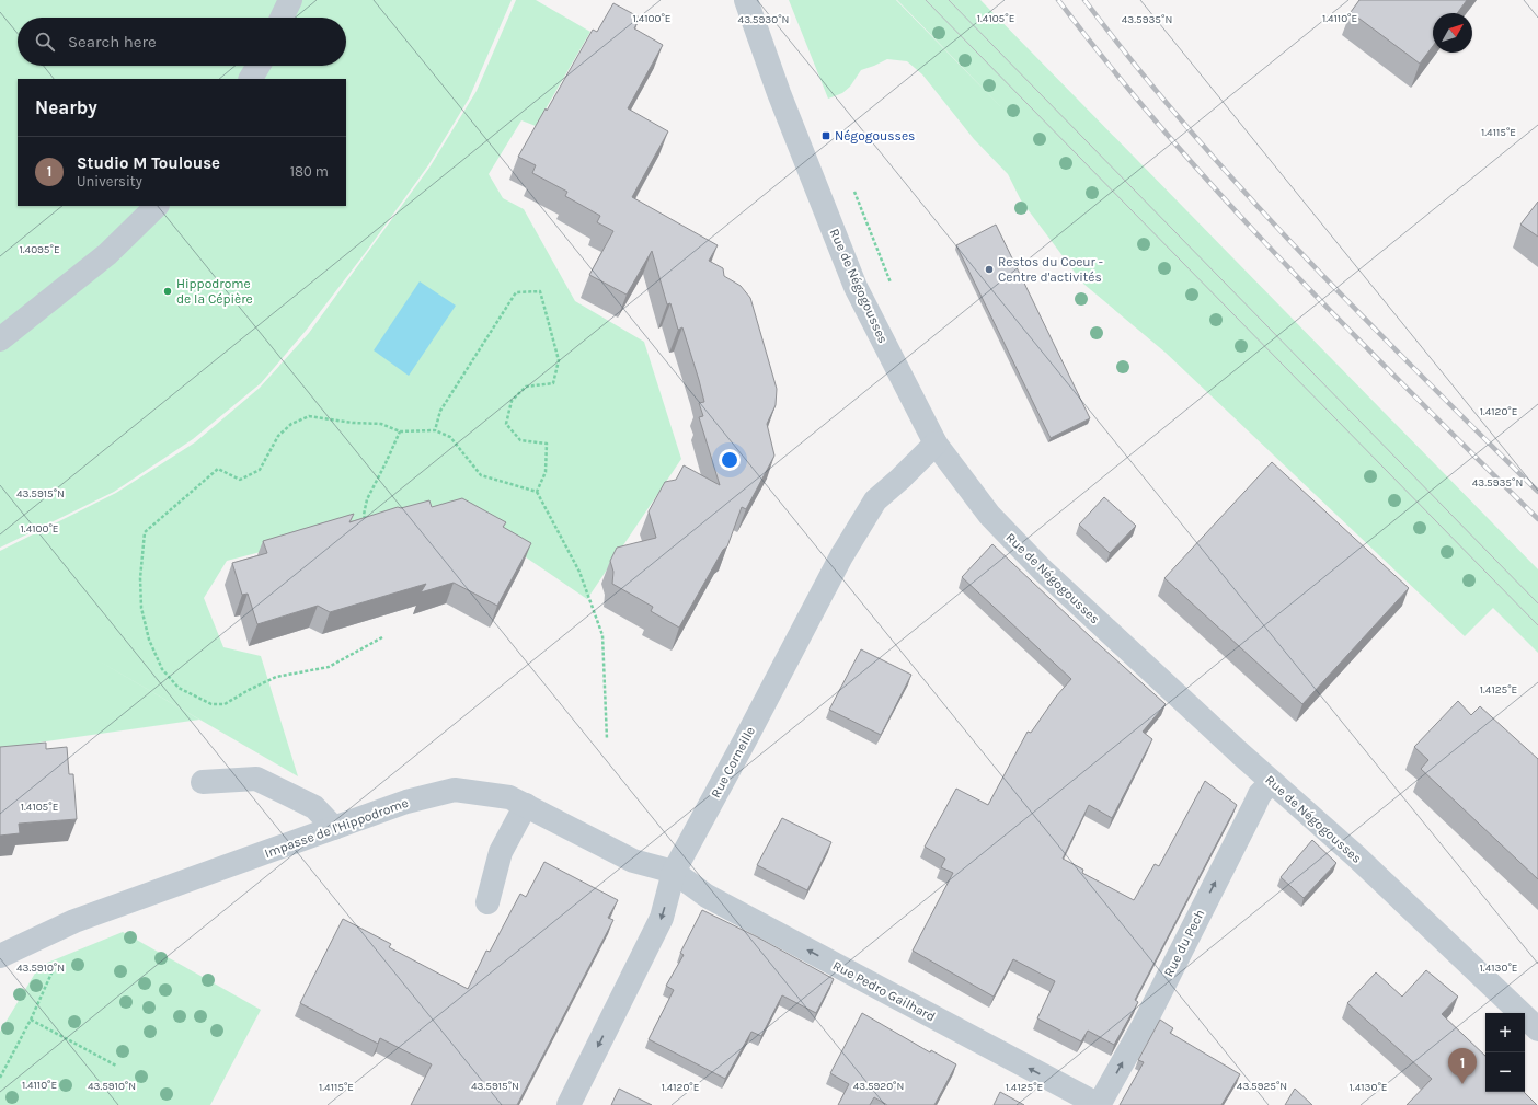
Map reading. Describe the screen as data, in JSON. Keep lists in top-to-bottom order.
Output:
{
  "streets": {
    "street": [
      "Rue de Négogousses",
      "Rue Corneille",
      "Impasse de l'Hippodrome",
      "Rue du Pech",
      "Rue Pedro Gailhard"
    ]
  },
  "crossings": [
    ["Rue de Négogousses", "Rue Corneille"],
    ["Rue de Négogousses", "Rue du Pech"],
    ["Rue Corneille", "Impasse de l'Hippodrome"],
    ["Rue Corneille", "Rue Pedro Gailhard"],
    ["Impasse de l'Hippodrome", "Rue Pedro Gailhard"],
    ["Rue du Pech", "Rue Pedro Gailhard"]
  ],
  "one_way": ["Rue du Pech", "Rue Pedro Gailhard"],
  "places": {
    "transit": ["Négogousses"],
    "other": ["Restos du Coeur - Centre d'activités", "Hippodrome de la Cépière"]
  },
  "north": "top right",
  "page": {
    "search": "Search here",
    "heading": "Nearby",
    "list": [
      {
        "mark": "1",
        "name": "Studio M Toulouse",
        "note": "University",
        "value": "180 m"
      }
    ],
    "map_buttons": ["+", "−"],
    "pins": "1"
  },
  "coordinates": [
    "1.4105°E",
    "1.4110°E",
    "1.4100°E",
    "43.5930°N",
    "43.5935°N",
    "1.4115°E",
    "1.4095°E",
    "1.4120°E",
    "43.5915°N",
    "1.4125°E",
    "43.5910°N",
    "1.4130°E",
    "43.5920°N",
    "43.5925°N"
  ]
}
